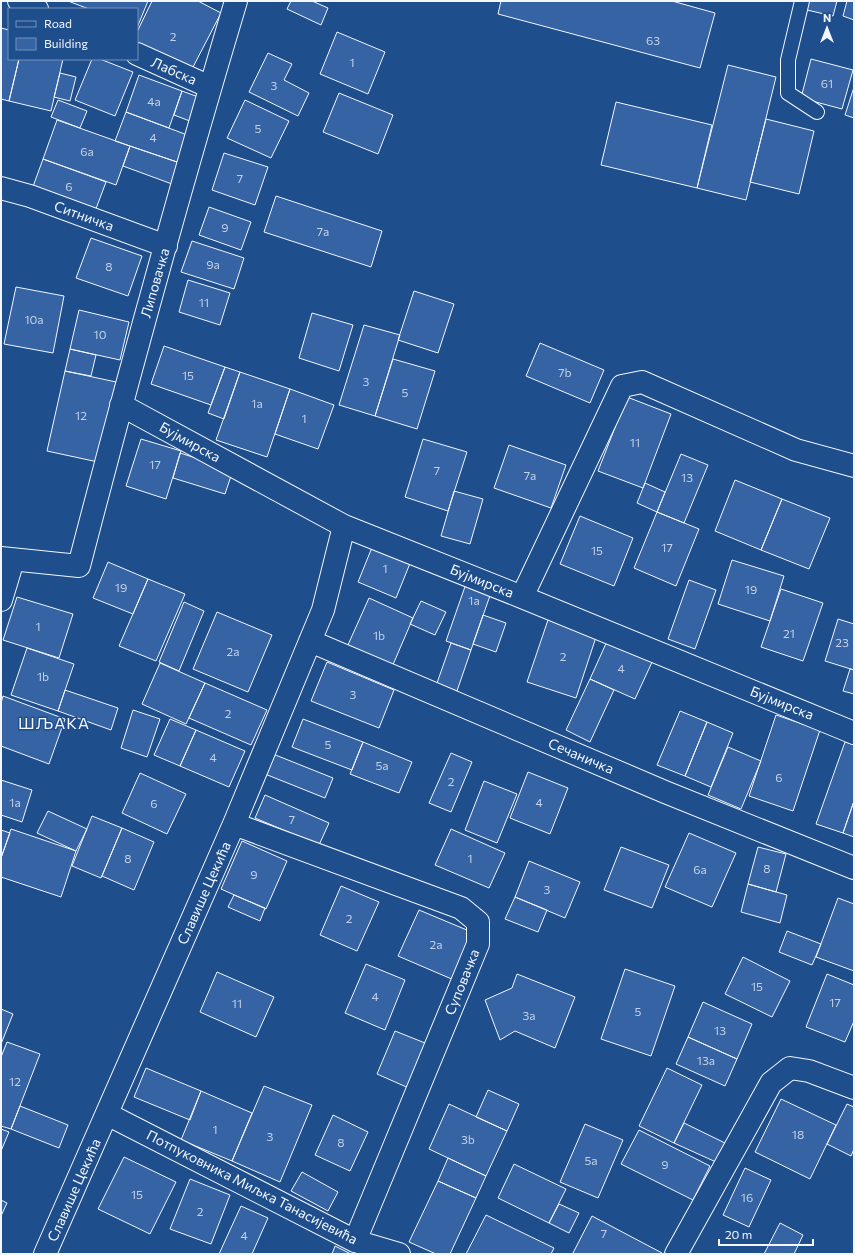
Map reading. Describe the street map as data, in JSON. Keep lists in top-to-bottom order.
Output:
{
  "streets": {
    "street": [
      "Лабска",
      "Ситничка",
      "Липовачка",
      "Бујмирска",
      "Сечаничка",
      "Славише Цекића",
      "Суповачка",
      "Потпуковника Миљка Танасијевића"
    ]
  },
  "crossings": [
    ["Лабска", "Липовачка"],
    ["Ситничка", "Липовачка"],
    ["Липовачка", "Бујмирска"],
    ["Бујмирска", "Славише Цекића"],
    ["Сечаничка", "Славише Цекића"],
    ["Славише Цекића", "Суповачка"],
    ["Славише Цекића", "Потпуковника Миљка Танасијевића"],
    ["Суповачка", "Потпуковника Миљка Танасијевића"]
  ],
  "districts": ["ШЉАКА"],
  "house_numbers": [
    "2",
    "63",
    "1",
    "61",
    "3",
    "4a",
    "5",
    "4",
    "6a",
    "7",
    "6",
    "9",
    "7a",
    "9a",
    "8",
    "11",
    "10a",
    "10",
    "7b",
    "15",
    "3",
    "5",
    "1a",
    "12",
    "1",
    "11",
    "17",
    "7",
    "7a",
    "13",
    "17",
    "15",
    "1",
    "19",
    "19",
    "1a",
    "1",
    "21",
    "1b",
    "23",
    "2a",
    "2",
    "4",
    "1b",
    "3",
    "2",
    "5",
    "4",
    "5a",
    "6",
    "2",
    "1a",
    "4",
    "6",
    "7",
    "8",
    "1",
    "8",
    "6a",
    "9",
    "3",
    "2",
    "2a",
    "15",
    "4",
    "17",
    "11",
    "5",
    "3a",
    "13",
    "13a",
    "12",
    "1",
    "18",
    "3",
    "3b",
    "8",
    "5a",
    "9",
    "15",
    "16",
    "2",
    "7",
    "4"
  ],
  "legend": ["Road", "Building"],
  "scale_bar": "20 m",
  "north": "top"
}
